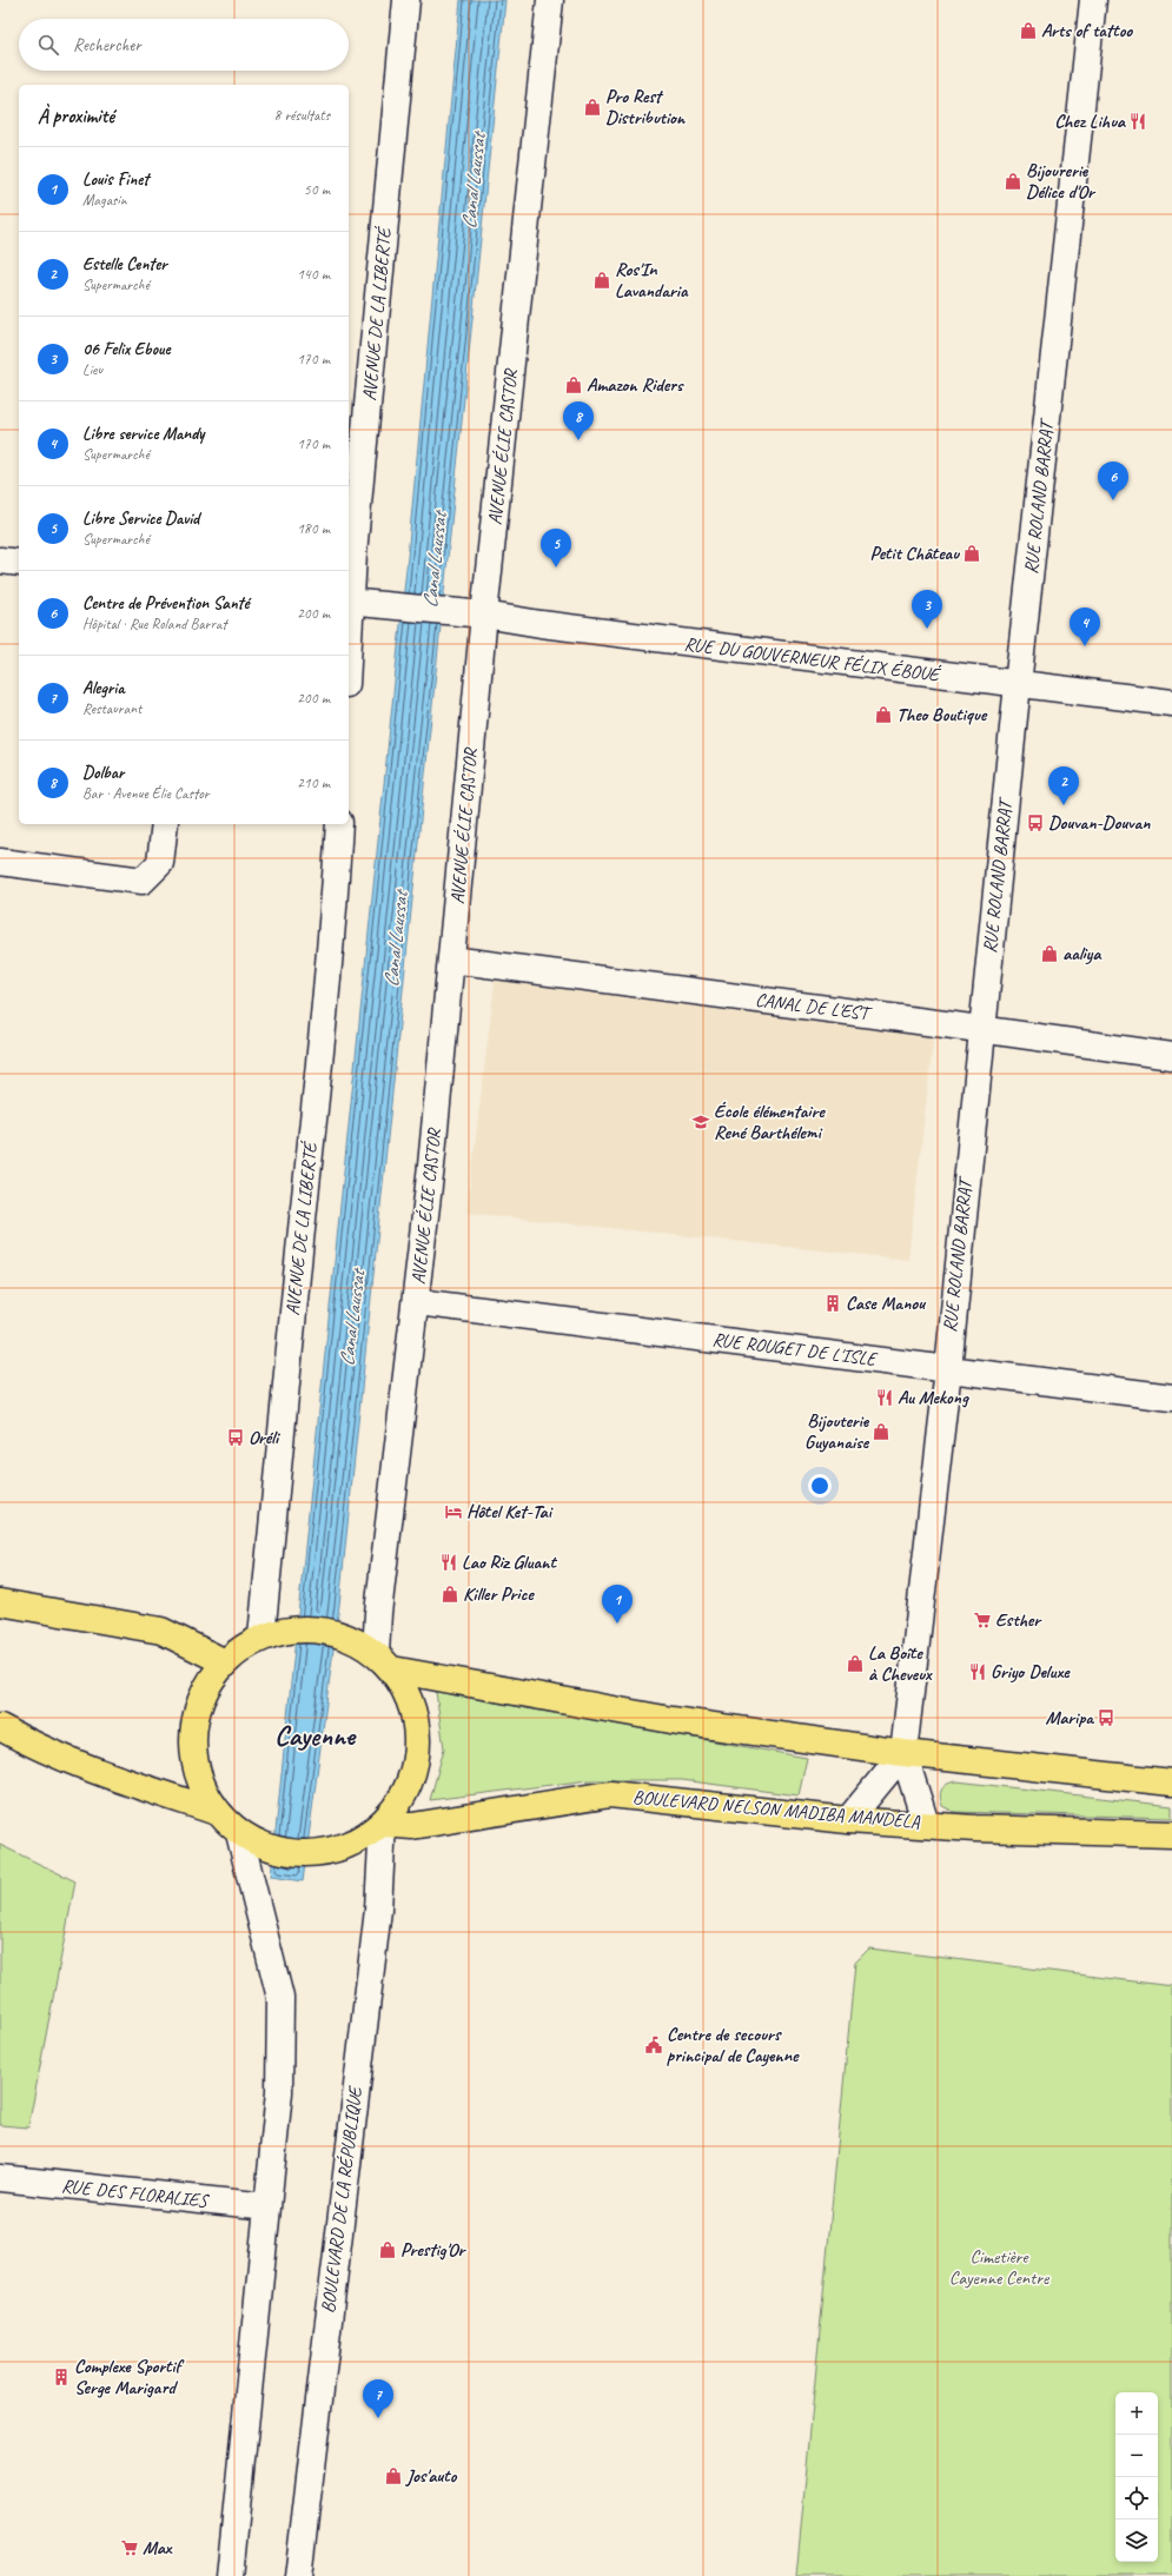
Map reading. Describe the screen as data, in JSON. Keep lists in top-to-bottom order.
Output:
{
  "streets": {
    "main road": ["BOULEVARD NELSON MADIBA MANDELA"],
    "street": [
      "AVENUE DE LA LIBERTÉ",
      "AVENUE ÉLIE CASTOR",
      "RUE ROLAND BARRAT",
      "RUE DU GOUVERNEUR FÉLIX ÉBOUÉ",
      "CANAL DE L'EST",
      "RUE ROUGET DE L'ISLE",
      "RUE DES FLORALIES",
      "BOULEVARD DE LA RÉPUBLIQUE"
    ]
  },
  "crossings": [
    ["AVENUE DE LA LIBERTÉ", "RUE DU GOUVERNEUR FÉLIX ÉBOUÉ"],
    ["AVENUE ÉLIE CASTOR", "RUE DU GOUVERNEUR FÉLIX ÉBOUÉ"],
    ["AVENUE ÉLIE CASTOR", "CANAL DE L'EST"],
    ["AVENUE ÉLIE CASTOR", "RUE ROUGET DE L'ISLE"],
    ["RUE ROLAND BARRAT", "RUE DU GOUVERNEUR FÉLIX ÉBOUÉ"],
    ["RUE ROLAND BARRAT", "CANAL DE L'EST"],
    ["RUE ROLAND BARRAT", "RUE ROUGET DE L'ISLE"],
    ["RUE ROLAND BARRAT", "BOULEVARD NELSON MADIBA MANDELA"],
    ["BOULEVARD NELSON MADIBA MANDELA", "BOULEVARD DE LA RÉPUBLIQUE"]
  ],
  "districts": ["Cayenne"],
  "water": ["Canal Laussat"],
  "parks": ["Cimetière Cayenne Centre"],
  "places": {
    "shop": [
      "Arts of tattoo",
      "Pro Rest Distribution",
      "Bijourerie Délice d'Or",
      "Ros'In Lavandaria",
      "Amazon Riders",
      "Petit Château",
      "Theo Boutique",
      "aaliya",
      "Bijouterie Guyanaise",
      "Killer Price",
      "La Boîte à Cheveux",
      "Prestig'Or",
      "Jos'auto"
    ],
    "restaurant": [
      "Chez Lihua",
      "Au Mekong",
      "Lao Riz Gluant",
      "Griyo Deluxe"
    ],
    "bus stop": ["Douvan-Douvan", "Oréli", "Maripa"],
    "school or university": ["École élémentaire René Barthélemi"],
    "building": ["Case Manou", "Complexe Sportif Serge Marigard"],
    "hotel": ["Hôtel Ket-Tai"],
    "supermarket": ["Esther", "Max"],
    "public building": ["Centre de secours principal de Cayenne"]
  },
  "page": {
    "search": "Rechercher",
    "heading": ["À proximité", "8 résultats"],
    "list": [
      {
        "mark": "1",
        "name": "Louis Finet",
        "note": "Magasin",
        "value": "50 m"
      },
      {
        "mark": "2",
        "name": "Estelle Center",
        "note": "Supermarché",
        "value": "140 m"
      },
      {
        "mark": "3",
        "name": "06 Felix Eboue",
        "note": "Lieu",
        "value": "170 m"
      },
      {
        "mark": "4",
        "name": "Libre service Mandy",
        "note": "Supermarché",
        "value": "170 m"
      },
      {
        "mark": "5",
        "name": "Libre Service David",
        "note": "Supermarché",
        "value": "180 m"
      },
      {
        "mark": "6",
        "name": "Centre de Prévention Santé",
        "note": "Hôpital · Rue Roland Barrat",
        "value": "200 m"
      },
      {
        "mark": "7",
        "name": "Alegria",
        "note": "Restaurant",
        "value": "200 m"
      },
      {
        "mark": "8",
        "name": "Dolbar",
        "note": "Bar · Avenue Élie Castor",
        "value": "210 m"
      }
    ],
    "pins": [
      "8",
      "6",
      "5",
      "3",
      "4",
      "2",
      "1",
      "7"
    ],
    "map_buttons": ["+", "−"]
  }
}
